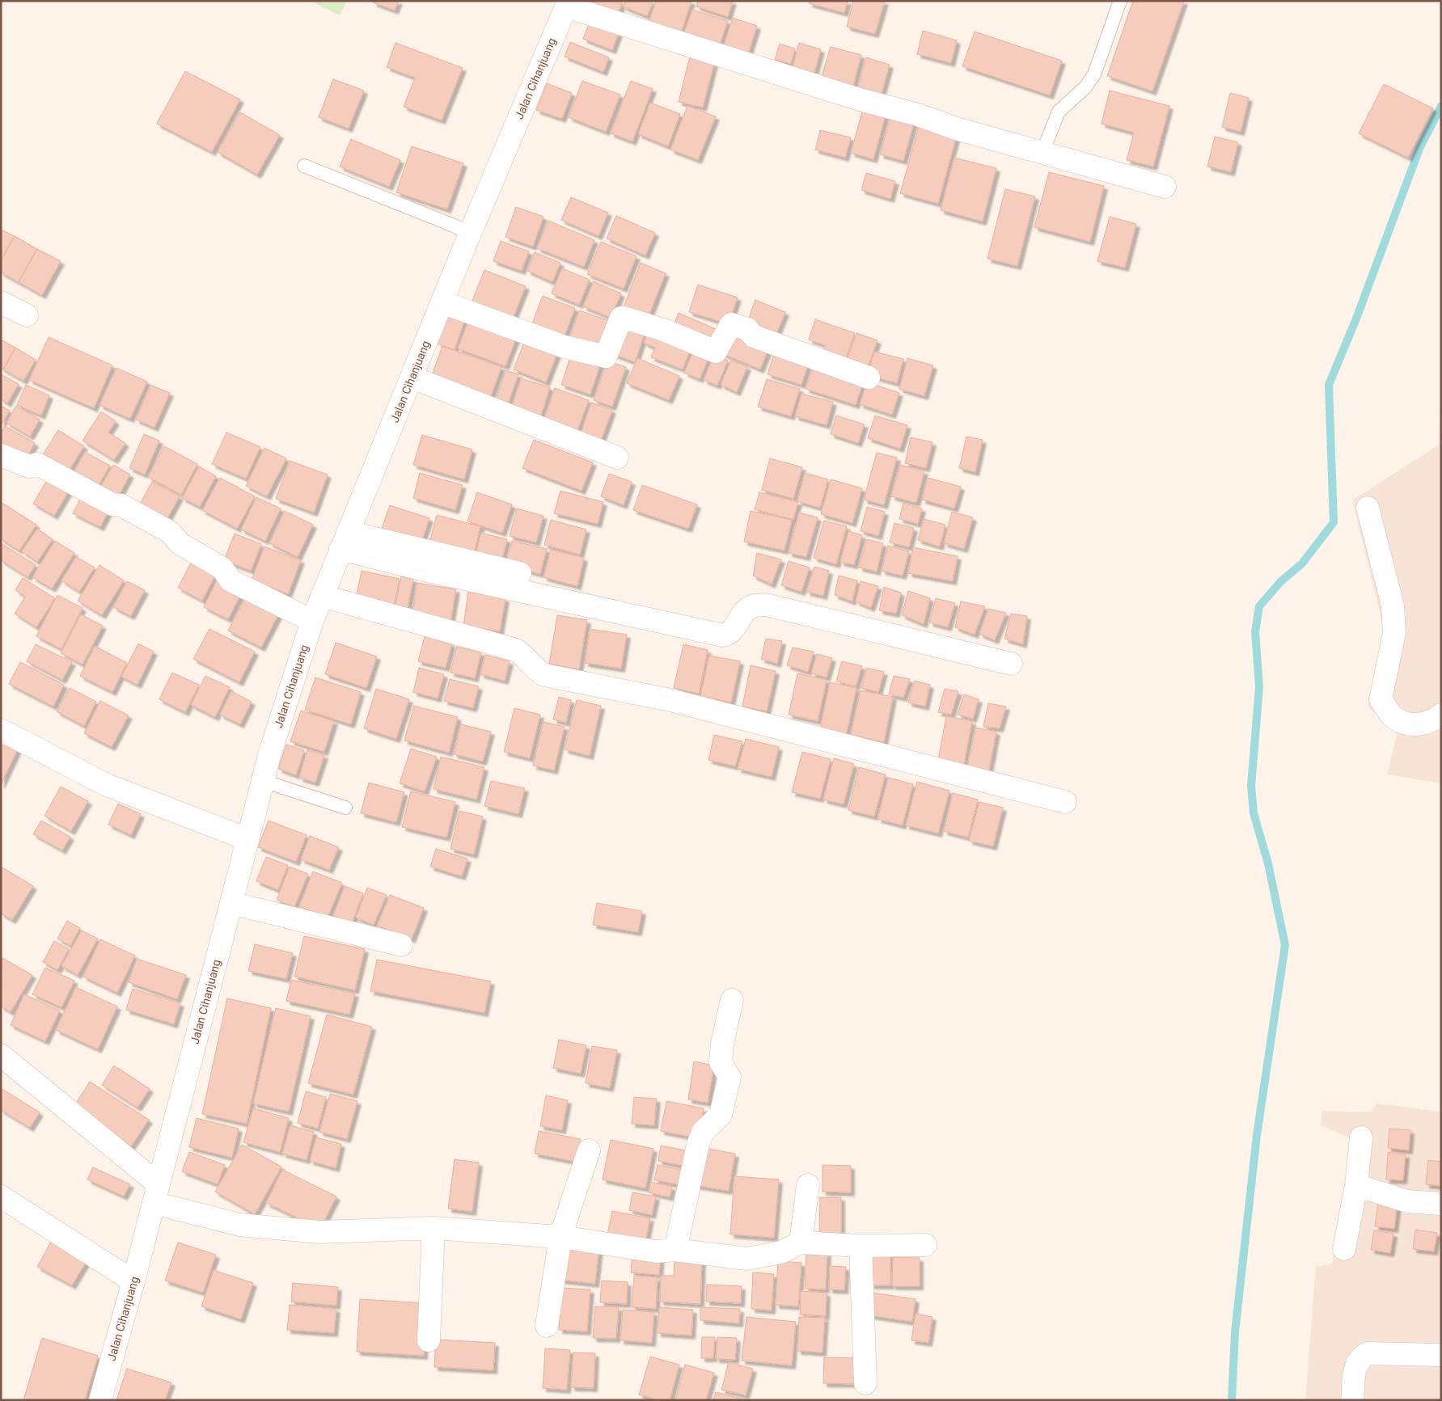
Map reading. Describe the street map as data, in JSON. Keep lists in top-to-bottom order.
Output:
{
  "streets": {
    "street": ["Jalan Cihanjuang"]
  }
}
